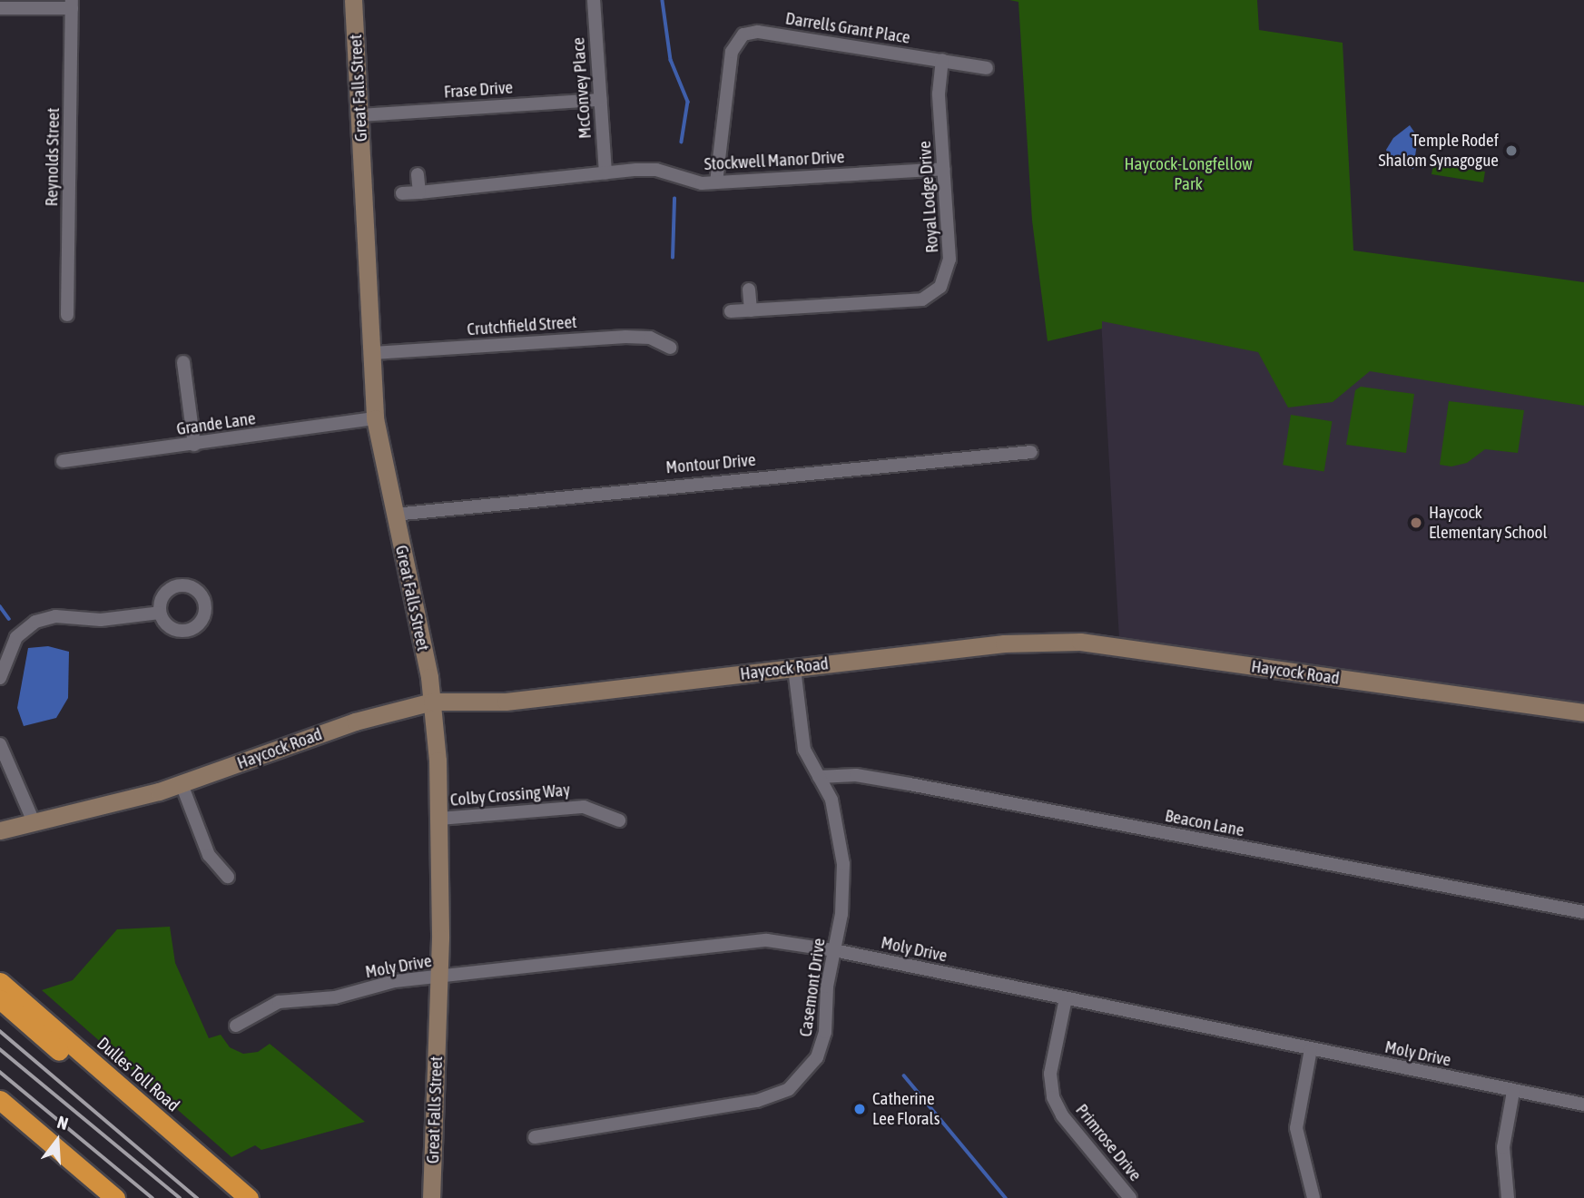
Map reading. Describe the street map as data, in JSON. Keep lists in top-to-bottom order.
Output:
{
  "streets": {
    "highway": ["Dulles Toll Road"],
    "main road": ["Great Falls Street", "Haycock Road"],
    "street": [
      "Darrells Grant Place",
      "McConvey Place",
      "Frase Drive",
      "Reynolds Street",
      "Stockwell Manor Drive",
      "Royal Lodge Drive",
      "Crutchfield Street",
      "Grande Lane",
      "Montour Drive",
      "Colby Crossing Way",
      "Beacon Lane",
      "Moly Drive",
      "Casemont Drive",
      "Primrose Drive"
    ]
  },
  "crossings": [
    ["Darrells Grant Place", "Stockwell Manor Drive"],
    ["Darrells Grant Place", "Royal Lodge Drive"],
    ["Great Falls Street", "Frase Drive"],
    ["Great Falls Street", "Crutchfield Street"],
    ["Great Falls Street", "Grande Lane"],
    ["Great Falls Street", "Montour Drive"],
    ["Great Falls Street", "Haycock Road"],
    ["Great Falls Street", "Colby Crossing Way"],
    ["Great Falls Street", "Moly Drive"],
    ["McConvey Place", "Frase Drive"],
    ["McConvey Place", "Stockwell Manor Drive"],
    ["Stockwell Manor Drive", "Royal Lodge Drive"],
    ["Haycock Road", "Casemont Drive"],
    ["Beacon Lane", "Casemont Drive"],
    ["Moly Drive", "Casemont Drive"],
    ["Moly Drive", "Primrose Drive"]
  ],
  "parks": ["Haycock-Longfellow Park"],
  "places": ["Temple Rodef Shalom Synagogue", "Haycock Elementary School", "Catherine Lee Florals"],
  "north": "top"
}
